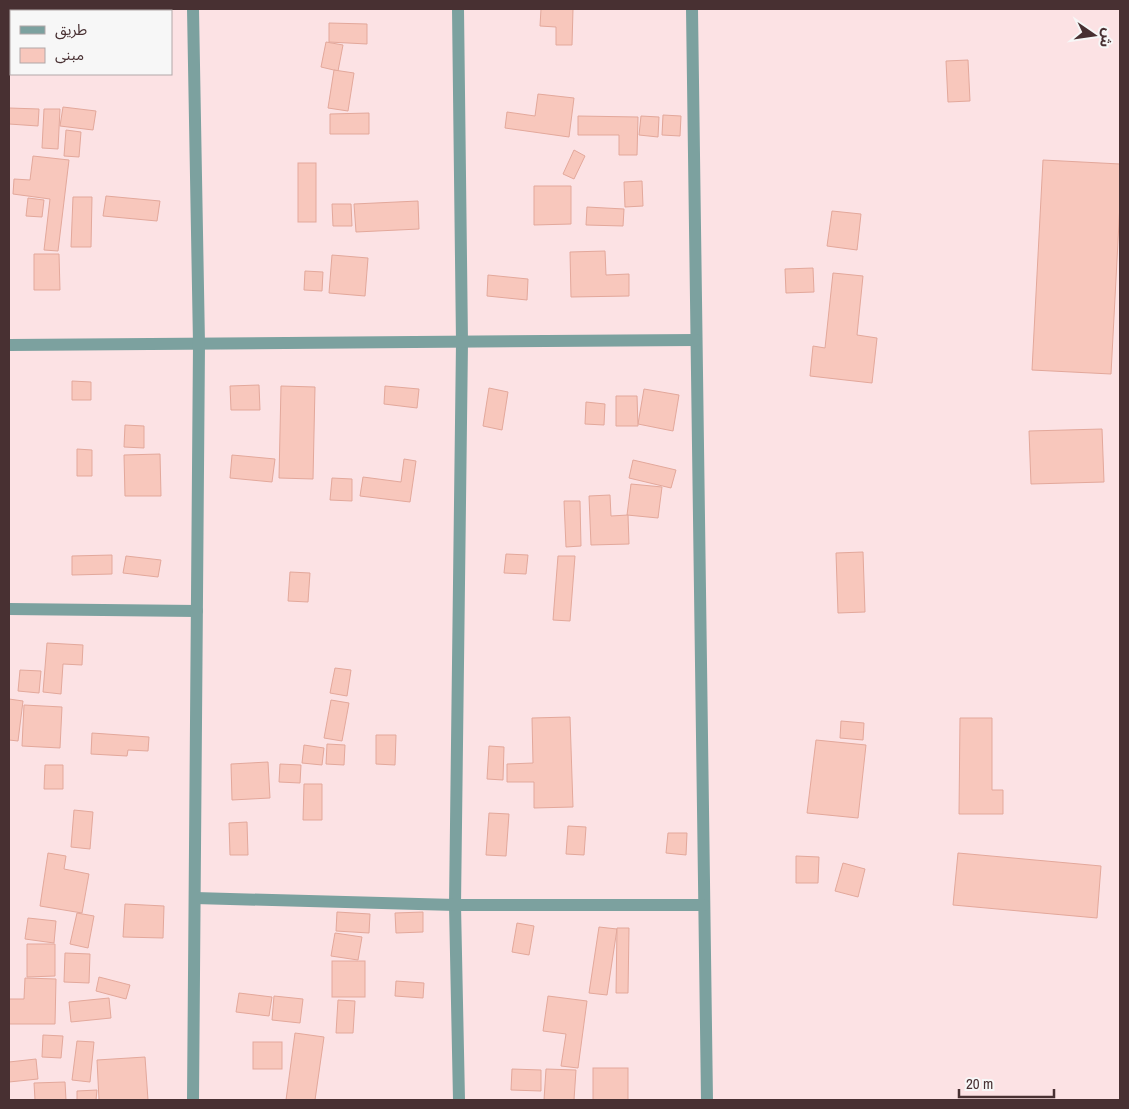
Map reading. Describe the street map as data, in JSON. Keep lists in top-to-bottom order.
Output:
{
  "legend": ["طريق", "مبنى"],
  "scale_bar": "20 m",
  "north": "right"
}
